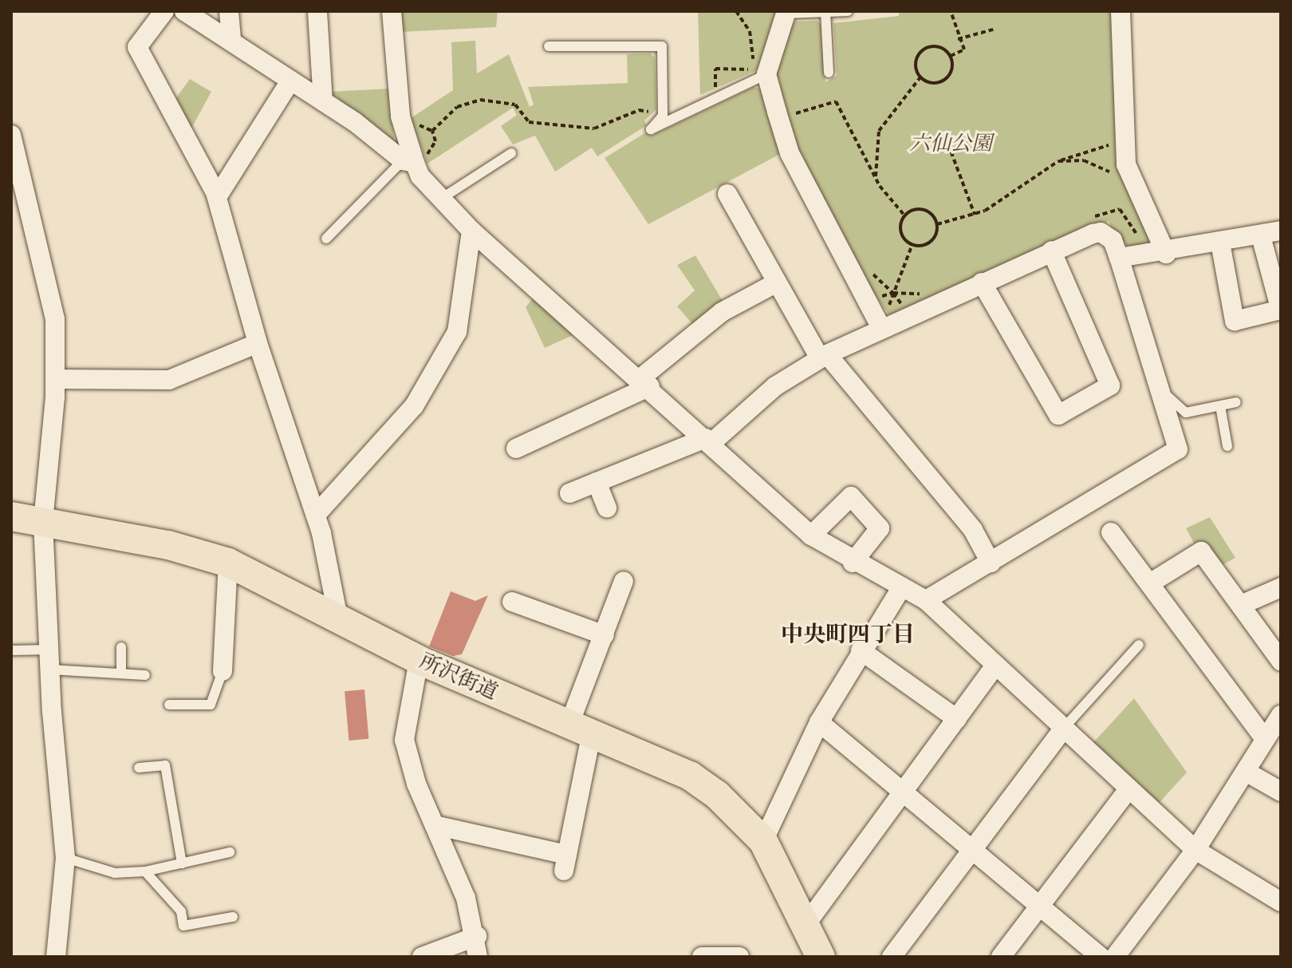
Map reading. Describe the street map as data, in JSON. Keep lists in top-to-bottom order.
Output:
{
  "streets": {
    "main road": ["所沢街道"]
  },
  "districts": ["中央町四丁目"],
  "parks": ["六仙公園"]
}
